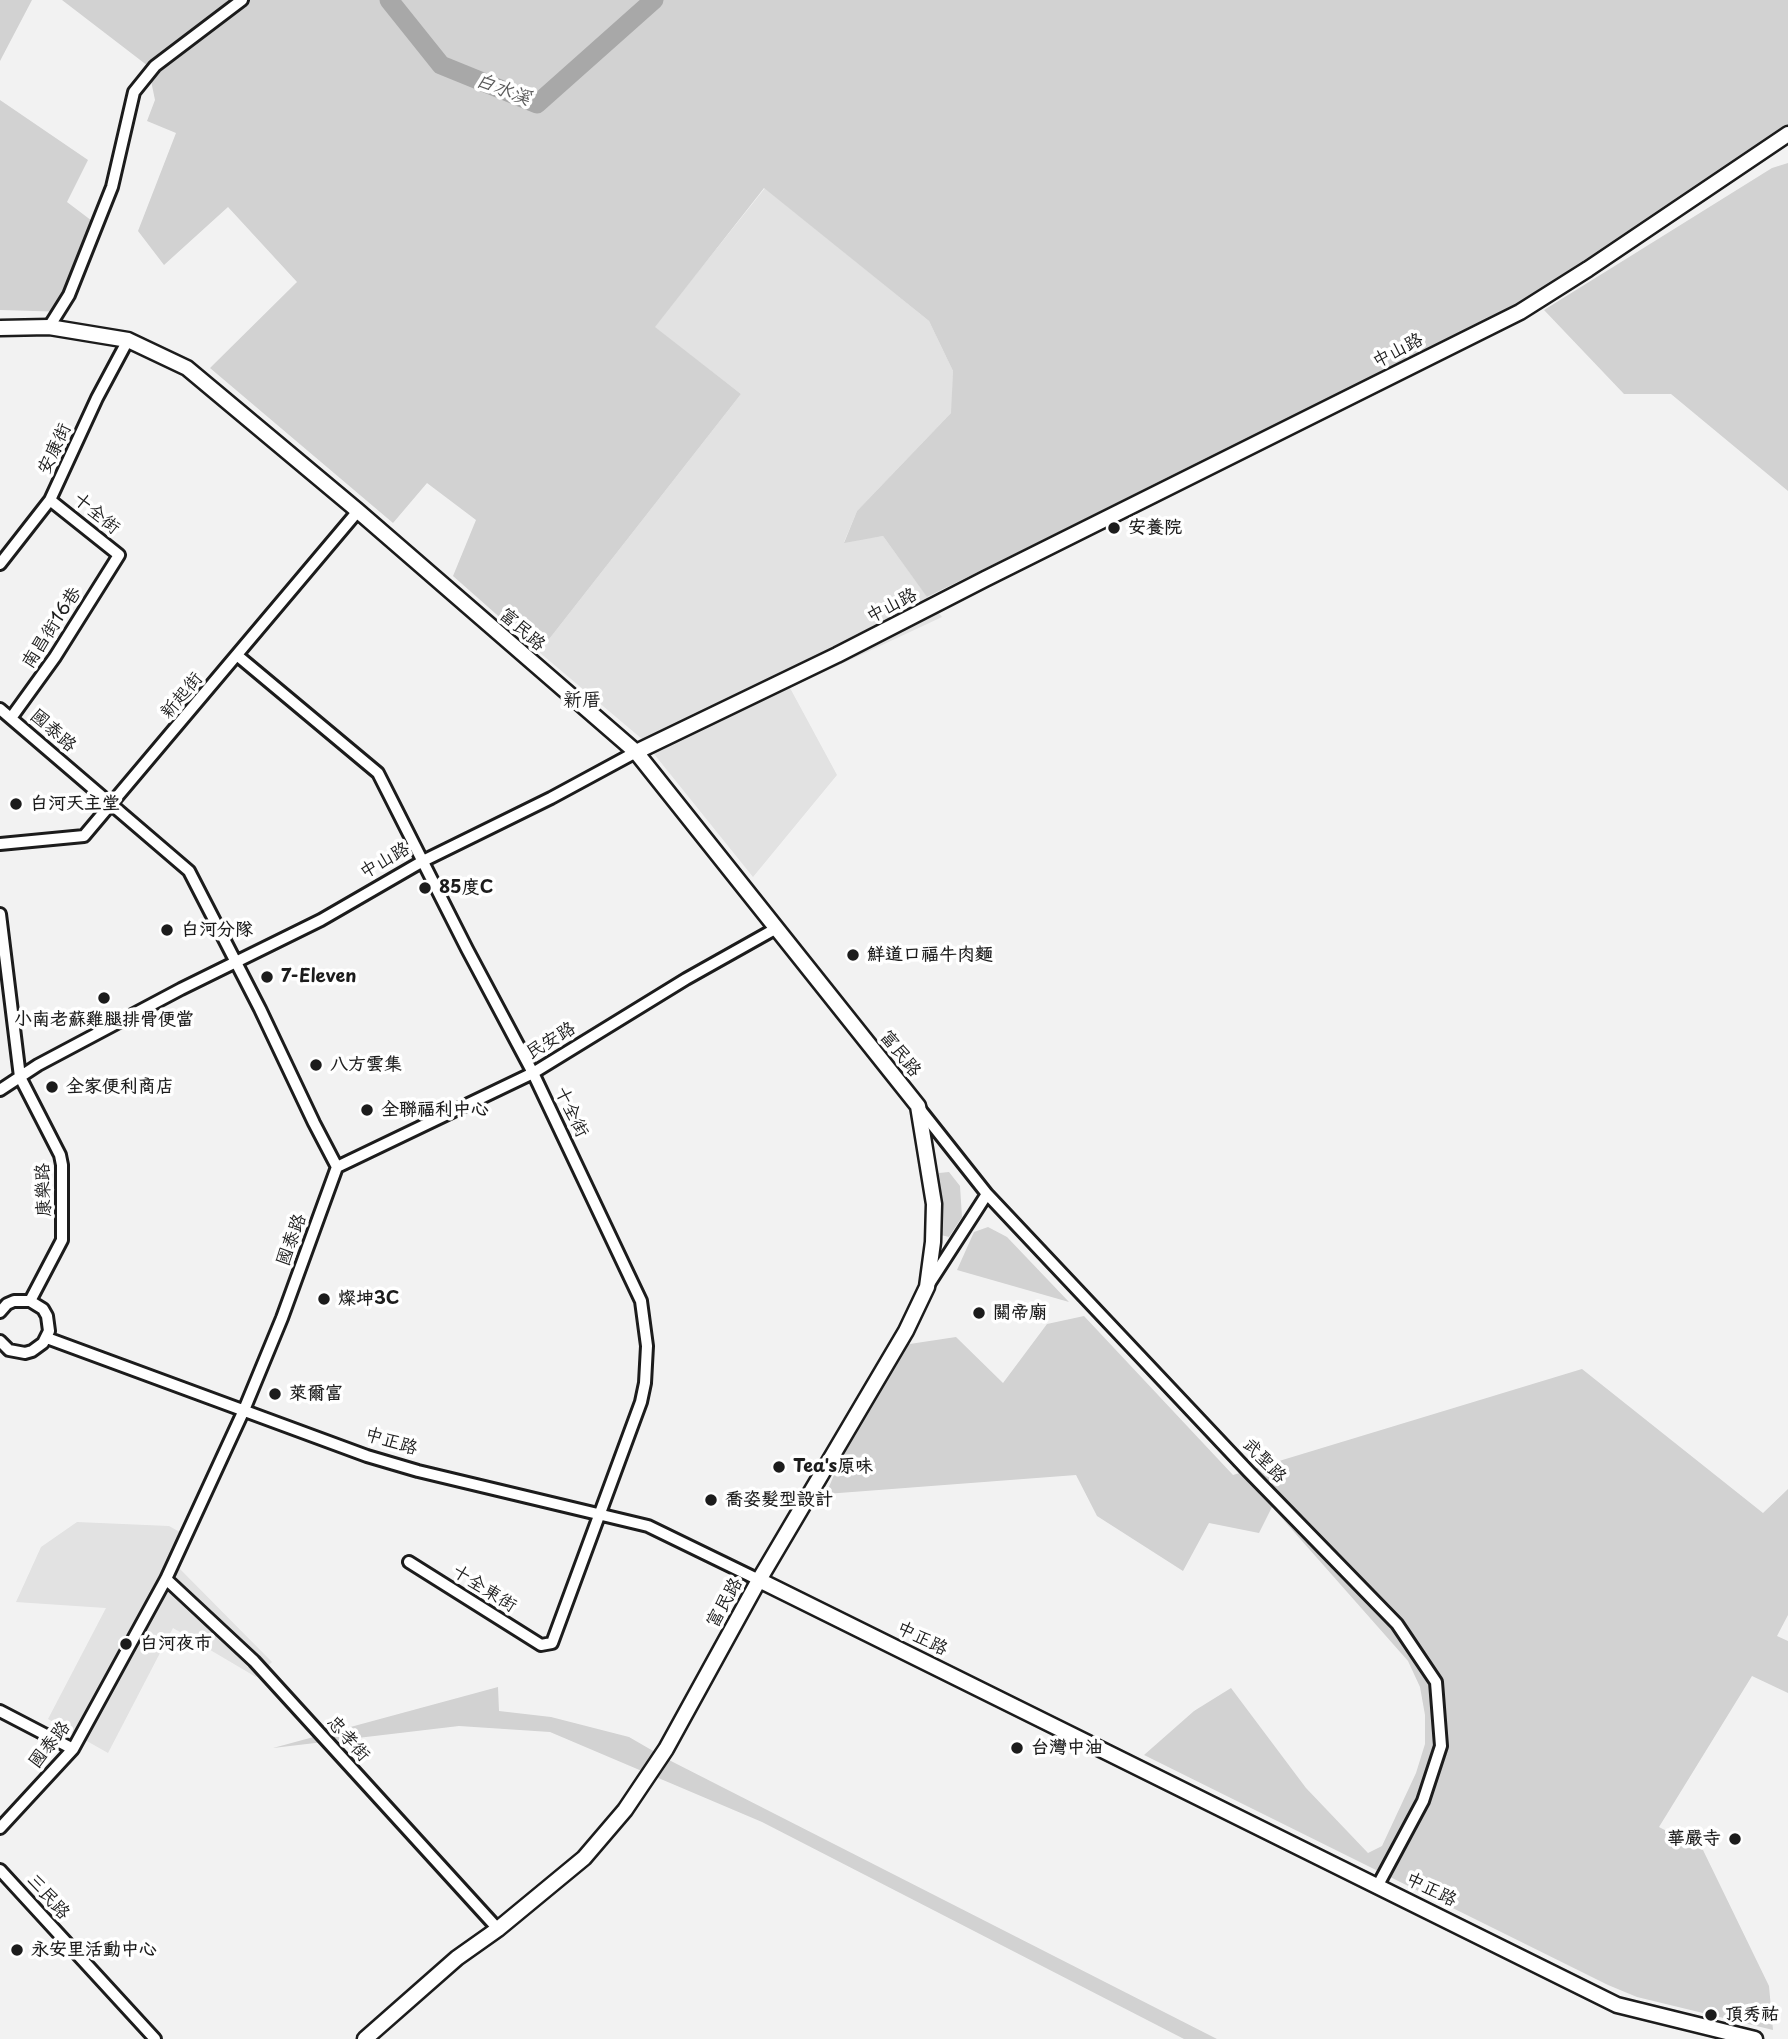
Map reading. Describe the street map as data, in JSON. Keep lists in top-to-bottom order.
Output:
{
  "streets": {
    "main road": ["中山路", "富民路", "中正路"],
    "street": [
      "安康街",
      "十全街",
      "南昌街16巷",
      "新起街",
      "國泰路",
      "民安路",
      "康樂路",
      "武聖路",
      "十全東街",
      "忠孝街",
      "三民路"
    ]
  },
  "crossings": [
    ["中山路", "十全街"],
    ["中山路", "富民路"],
    ["中山路", "國泰路"],
    ["中山路", "康樂路"],
    ["安康街", "十全街"],
    ["安康街", "富民路"],
    ["十全街", "南昌街16巷"],
    ["十全街", "新起街"],
    ["十全街", "民安路"],
    ["十全街", "中正路"],
    ["十全街", "十全東街"],
    ["南昌街16巷", "國泰路"],
    ["富民路", "新起街"],
    ["富民路", "民安路"],
    ["富民路", "中正路"],
    ["富民路", "武聖路"],
    ["富民路", "忠孝街"],
    ["新起街", "國泰路"],
    ["國泰路", "民安路"],
    ["國泰路", "中正路"],
    ["國泰路", "忠孝街"],
    ["中正路", "武聖路"]
  ],
  "districts": ["新厝"],
  "water": ["白水溪"],
  "places": [
    "安養院",
    "白河天主堂",
    "85度C",
    "白河分隊",
    "鮮道口福牛肉麵",
    "7-Eleven",
    "小南老蘇雞腿排骨便當",
    "八方雲集",
    "全家便利商店",
    "全聯福利中心",
    "燦坤3C",
    "關帝廟",
    "萊爾富",
    "Tea's原味",
    "喬姿髮型設計",
    "白河夜市",
    "台灣中油",
    "華嚴寺",
    "永安里活動中心",
    "頂秀祐"
  ]
}
